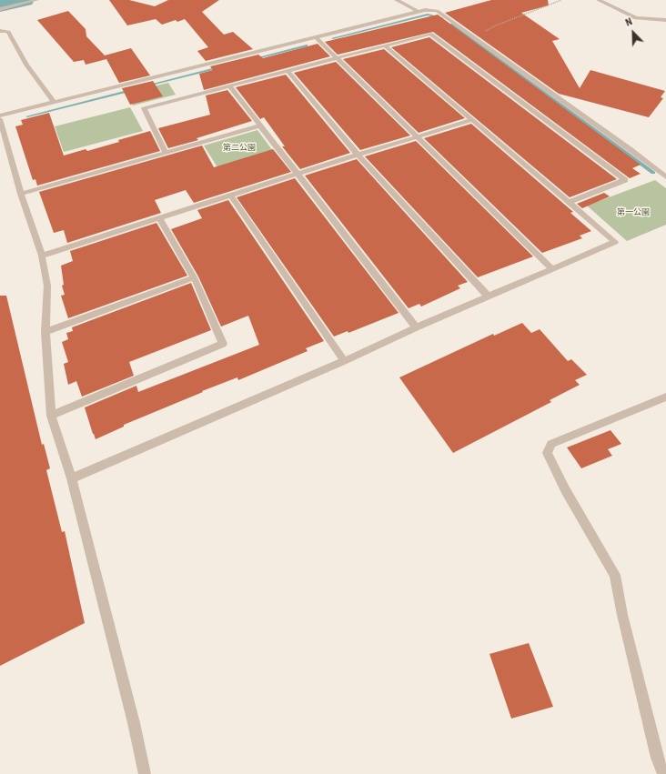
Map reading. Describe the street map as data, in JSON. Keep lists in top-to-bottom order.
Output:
{
  "parks": ["第二公園", "第一公園"],
  "north": "top left"
}
